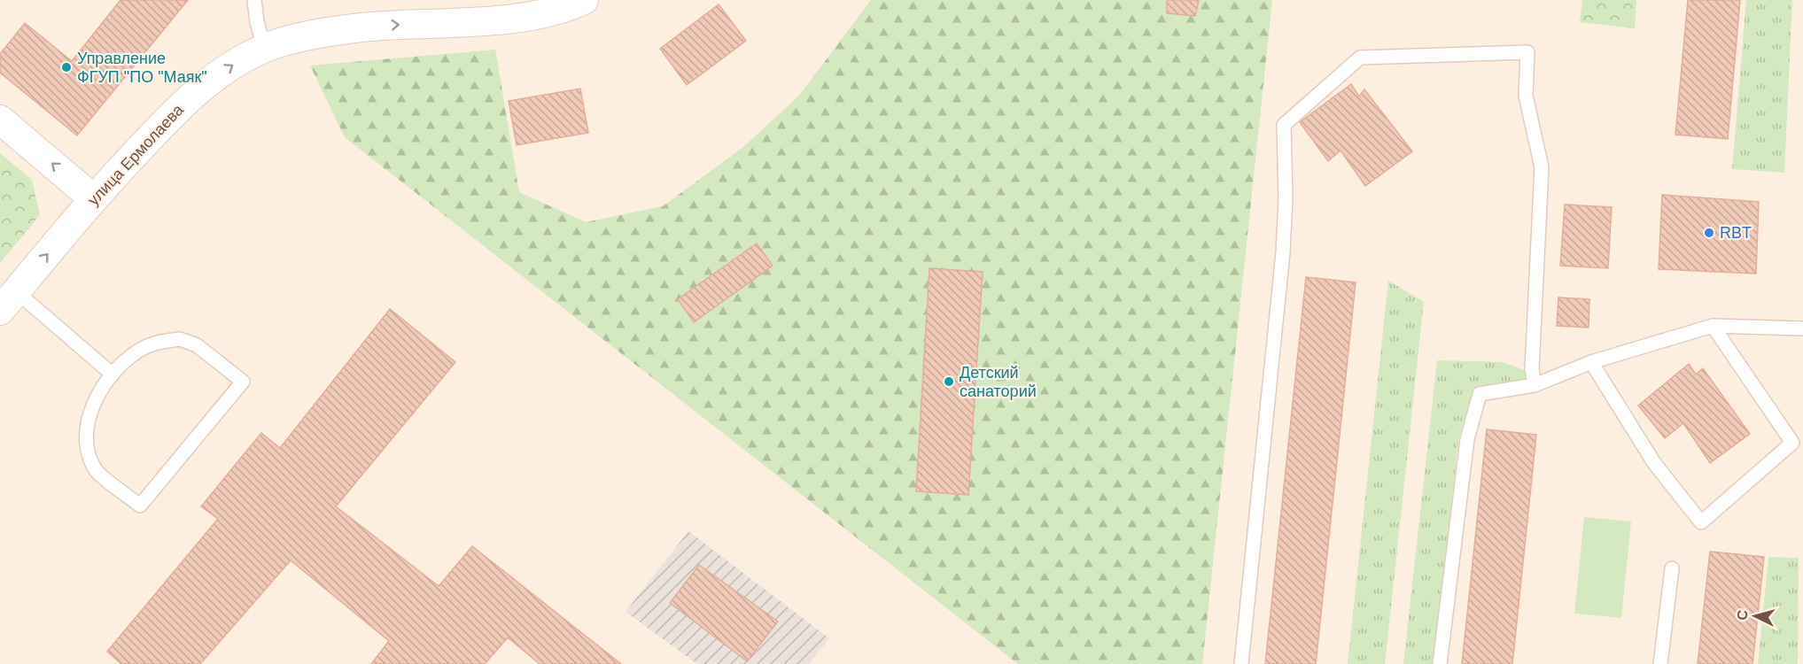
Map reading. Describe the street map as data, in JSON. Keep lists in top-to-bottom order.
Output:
{
  "streets": {
    "street": ["улица Ермолаева"]
  },
  "one_way": ["улица Ермолаева"],
  "places": ["Управление ФГУП \"ПО \"Маяк\"", "RBT", "Детский санаторий"],
  "north": "left"
}
